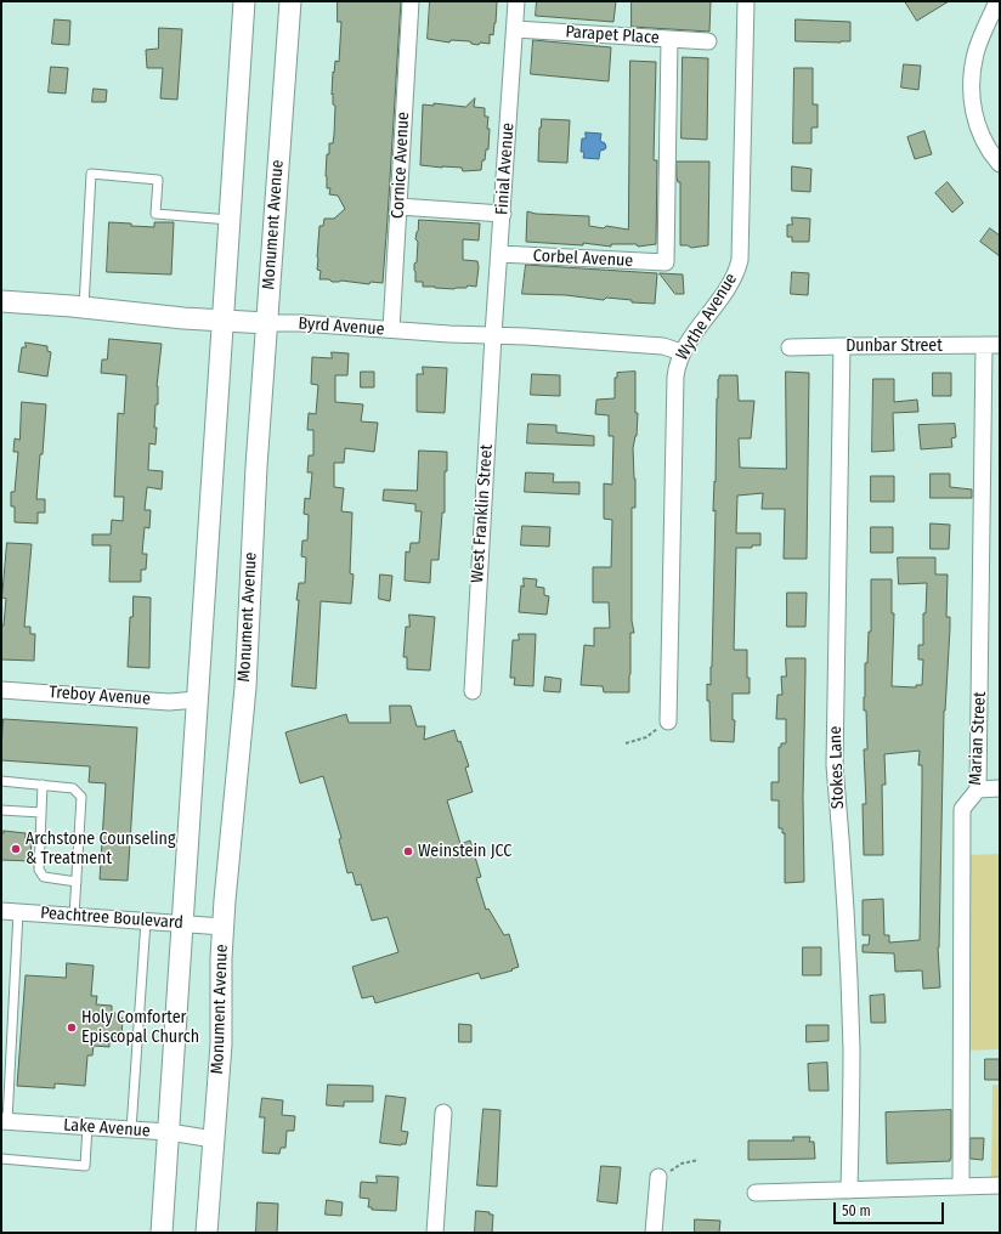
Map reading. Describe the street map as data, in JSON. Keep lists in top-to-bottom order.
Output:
{
  "streets": {
    "street": [
      "Parapet Place",
      "Cornice Avenue",
      "Finial Avenue",
      "Monument Avenue",
      "Corbel Avenue",
      "Wythe Avenue",
      "Byrd Avenue",
      "Dunbar Street",
      "West Franklin Street",
      "Treboy Avenue",
      "Marian Street",
      "Stokes Lane",
      "Peachtree Boulevard",
      "Lake Avenue"
    ]
  },
  "crossings": [
    ["Parapet Place", "Finial Avenue"],
    ["Parapet Place", "Corbel Avenue"],
    ["Cornice Avenue", "Byrd Avenue"],
    ["Finial Avenue", "Corbel Avenue"],
    ["Finial Avenue", "Byrd Avenue"],
    ["Finial Avenue", "West Franklin Street"],
    ["Monument Avenue", "Byrd Avenue"],
    ["Monument Avenue", "Peachtree Boulevard"],
    ["Monument Avenue", "Lake Avenue"],
    ["Wythe Avenue", "Byrd Avenue"],
    ["Byrd Avenue", "West Franklin Street"],
    ["Dunbar Street", "Marian Street"],
    ["Dunbar Street", "Stokes Lane"]
  ],
  "places": ["Archstone Counseling & Treatment", "Weinstein JCC", "Holy Comforter Episcopal Church"],
  "scale_bar": "50 m"
}
